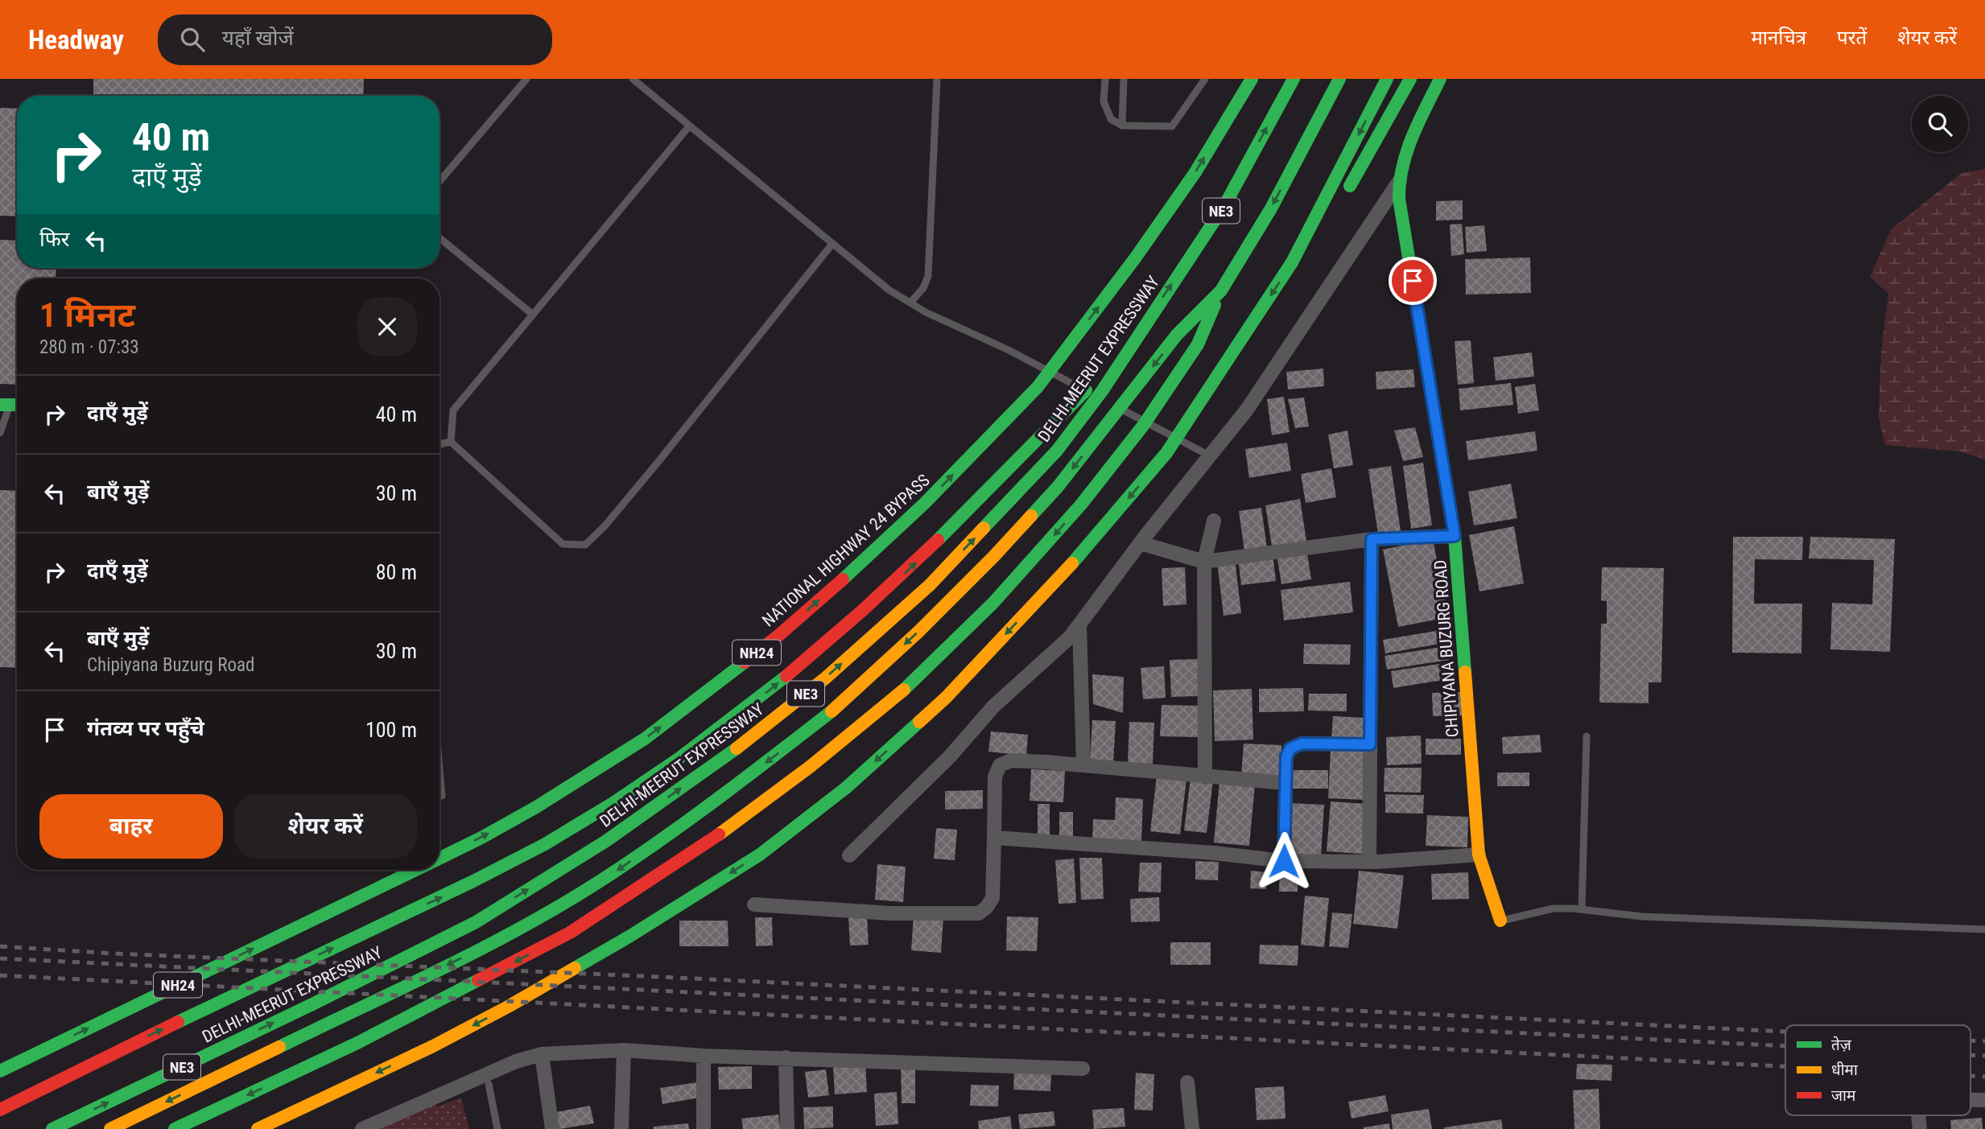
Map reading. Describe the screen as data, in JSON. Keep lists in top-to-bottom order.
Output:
{
  "streets": {
    "main road": [
      "NE3",
      "DELHI-MEERUT EXPRESSWAY",
      "NATIONAL HIGHWAY 24 BYPASS",
      "CHIPIYANA BUZURG ROAD",
      "NH24"
    ]
  },
  "legend": ["तेज़", "धीमा", "जाम"],
  "page": {
    "header": "Headway",
    "search": "यहाँ खोजें",
    "nav": ["मानचित्र", "परतें", "शेयर करें"],
    "turn": ["40 m", "दाएँ मुड़ें"],
    "then": "फिर",
    "heading": ["1 मिनट", "280 m · 07:33"],
    "list": [
      {
        "name": "दाएँ मुड़ें",
        "value": "40 m"
      },
      {
        "name": "बाएँ मुड़ें",
        "value": "30 m"
      },
      {
        "name": "दाएँ मुड़ें",
        "value": "80 m"
      },
      {
        "name": "बाएँ मुड़ें",
        "note": "Chipiyana Buzurg Road",
        "value": "30 m"
      },
      {
        "name": "गंतव्य पर पहुँचे",
        "value": "100 m"
      }
    ],
    "buttons": ["बाहर", "शेयर करें"]
  }
}
